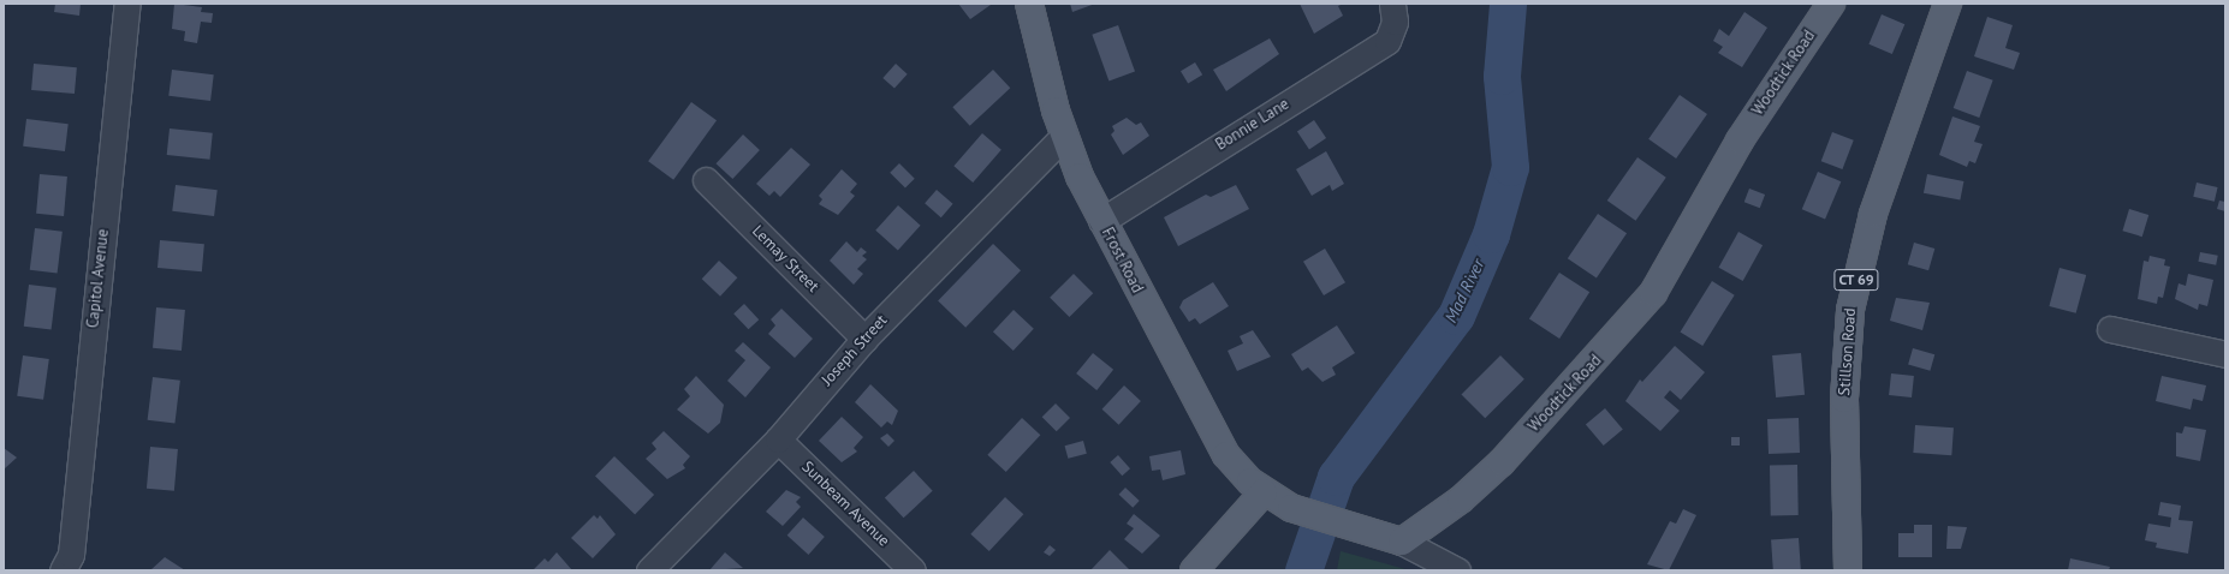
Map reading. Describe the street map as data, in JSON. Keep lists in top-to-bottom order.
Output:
{
  "streets": {
    "main road": [
      "Woodtick Road",
      "Frost Road",
      "CT 69",
      "Stillson Road"
    ],
    "street": [
      "Bonnie Lane",
      "Lemay Street",
      "Capitol Avenue",
      "Joseph Street",
      "Sunbeam Avenue"
    ]
  },
  "crossings": [
    ["Bonnie Lane", "Frost Road"],
    ["Lemay Street", "Joseph Street"],
    ["Frost Road", "Joseph Street"],
    ["Joseph Street", "Sunbeam Avenue"]
  ],
  "water": ["Mad River"]
}
